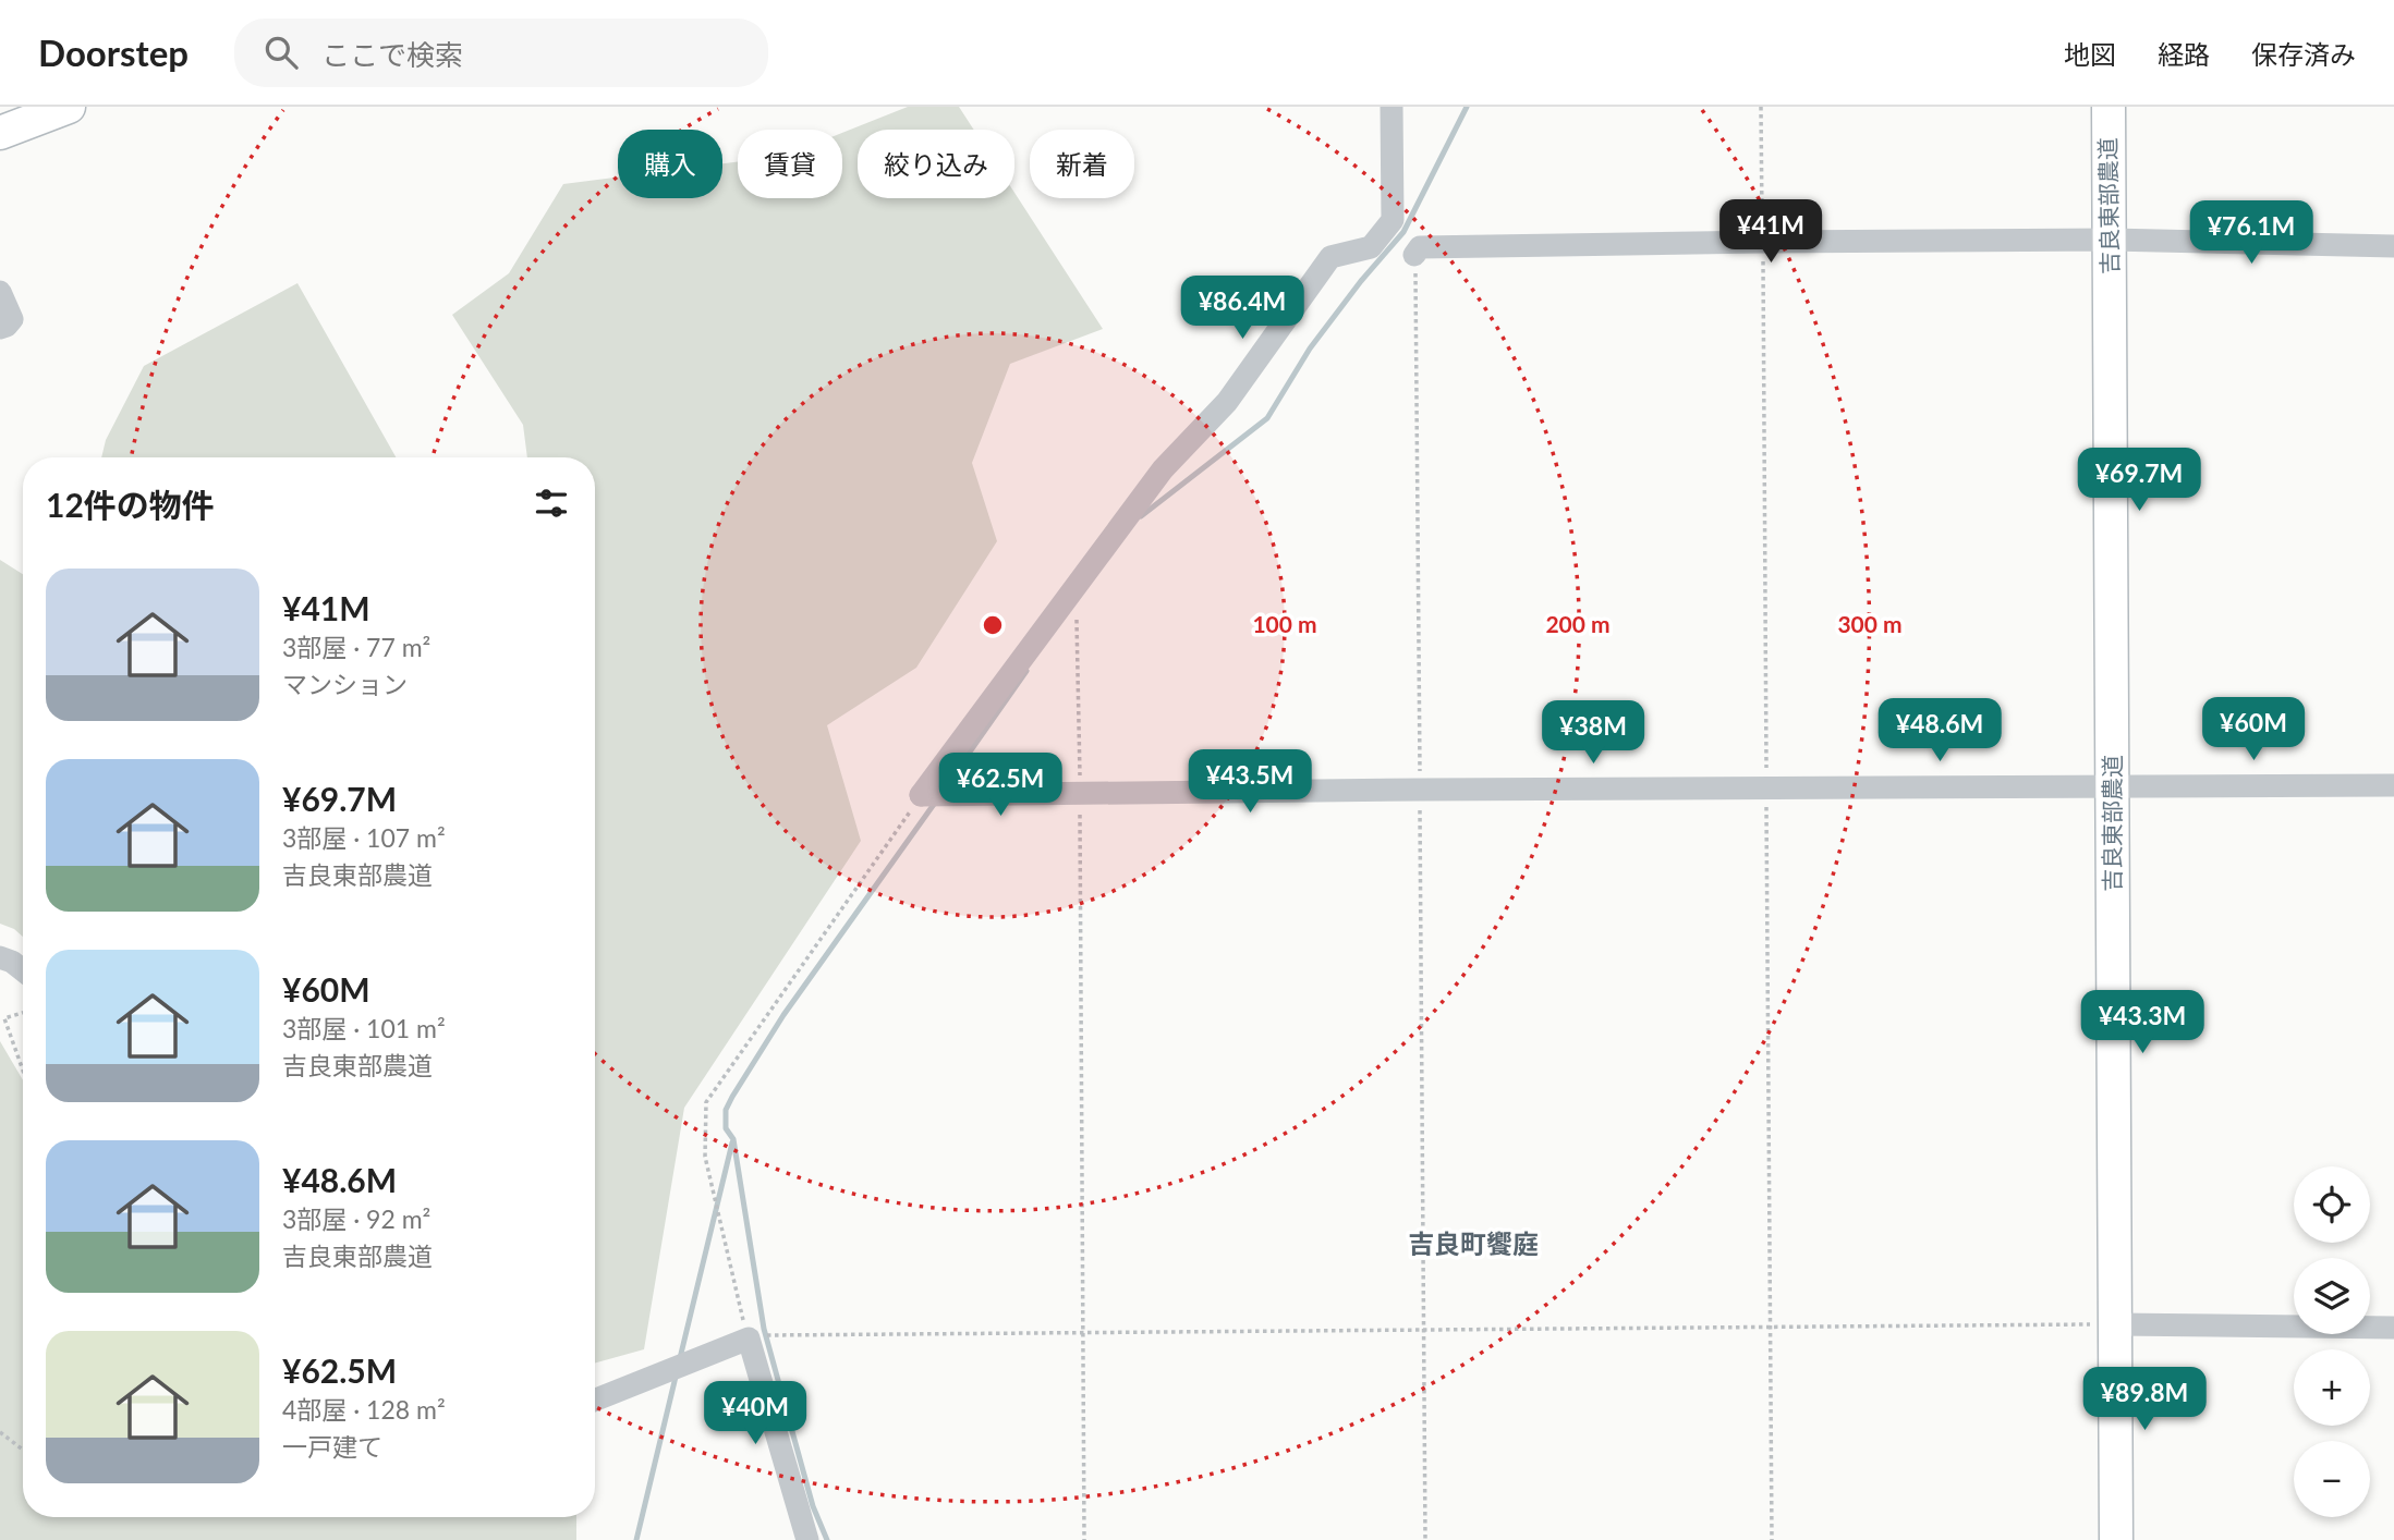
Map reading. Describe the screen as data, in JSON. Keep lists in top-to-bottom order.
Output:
{
  "streets": {
    "street": ["吉良東部農道"]
  },
  "districts": ["吉良町饗庭"],
  "page": {
    "header": "Doorstep",
    "search": "ここで検索",
    "nav": ["地図", "経路", "保存済み"],
    "chip": [
      "購入",
      "賃貸",
      "絞り込み",
      "新着"
    ],
    "price": [
      "¥41M",
      "¥76.1M",
      "¥86.4M",
      "¥69.7M",
      "¥60M",
      "¥48.6M",
      "¥38M",
      "¥43.5M",
      "¥62.5M",
      "¥43.3M",
      "¥89.8M",
      "¥40M"
    ],
    "heading": "12件の物件",
    "list": [
      {
        "name": "¥41M",
        "note": "3部屋 · 77 m² · マンション"
      },
      {
        "name": "¥69.7M",
        "note": "3部屋 · 107 m² · 吉良東部農道"
      },
      {
        "name": "¥60M",
        "note": "3部屋 · 101 m² · 吉良東部農道"
      },
      {
        "name": "¥48.6M",
        "note": "3部屋 · 92 m² · 吉良東部農道"
      },
      {
        "name": "¥62.5M",
        "note": "4部屋 · 128 m² · 一戸建て"
      }
    ],
    "map_buttons": ["+", "−"]
  },
  "rings": ["100 m", "200 m", "300 m"]
}
